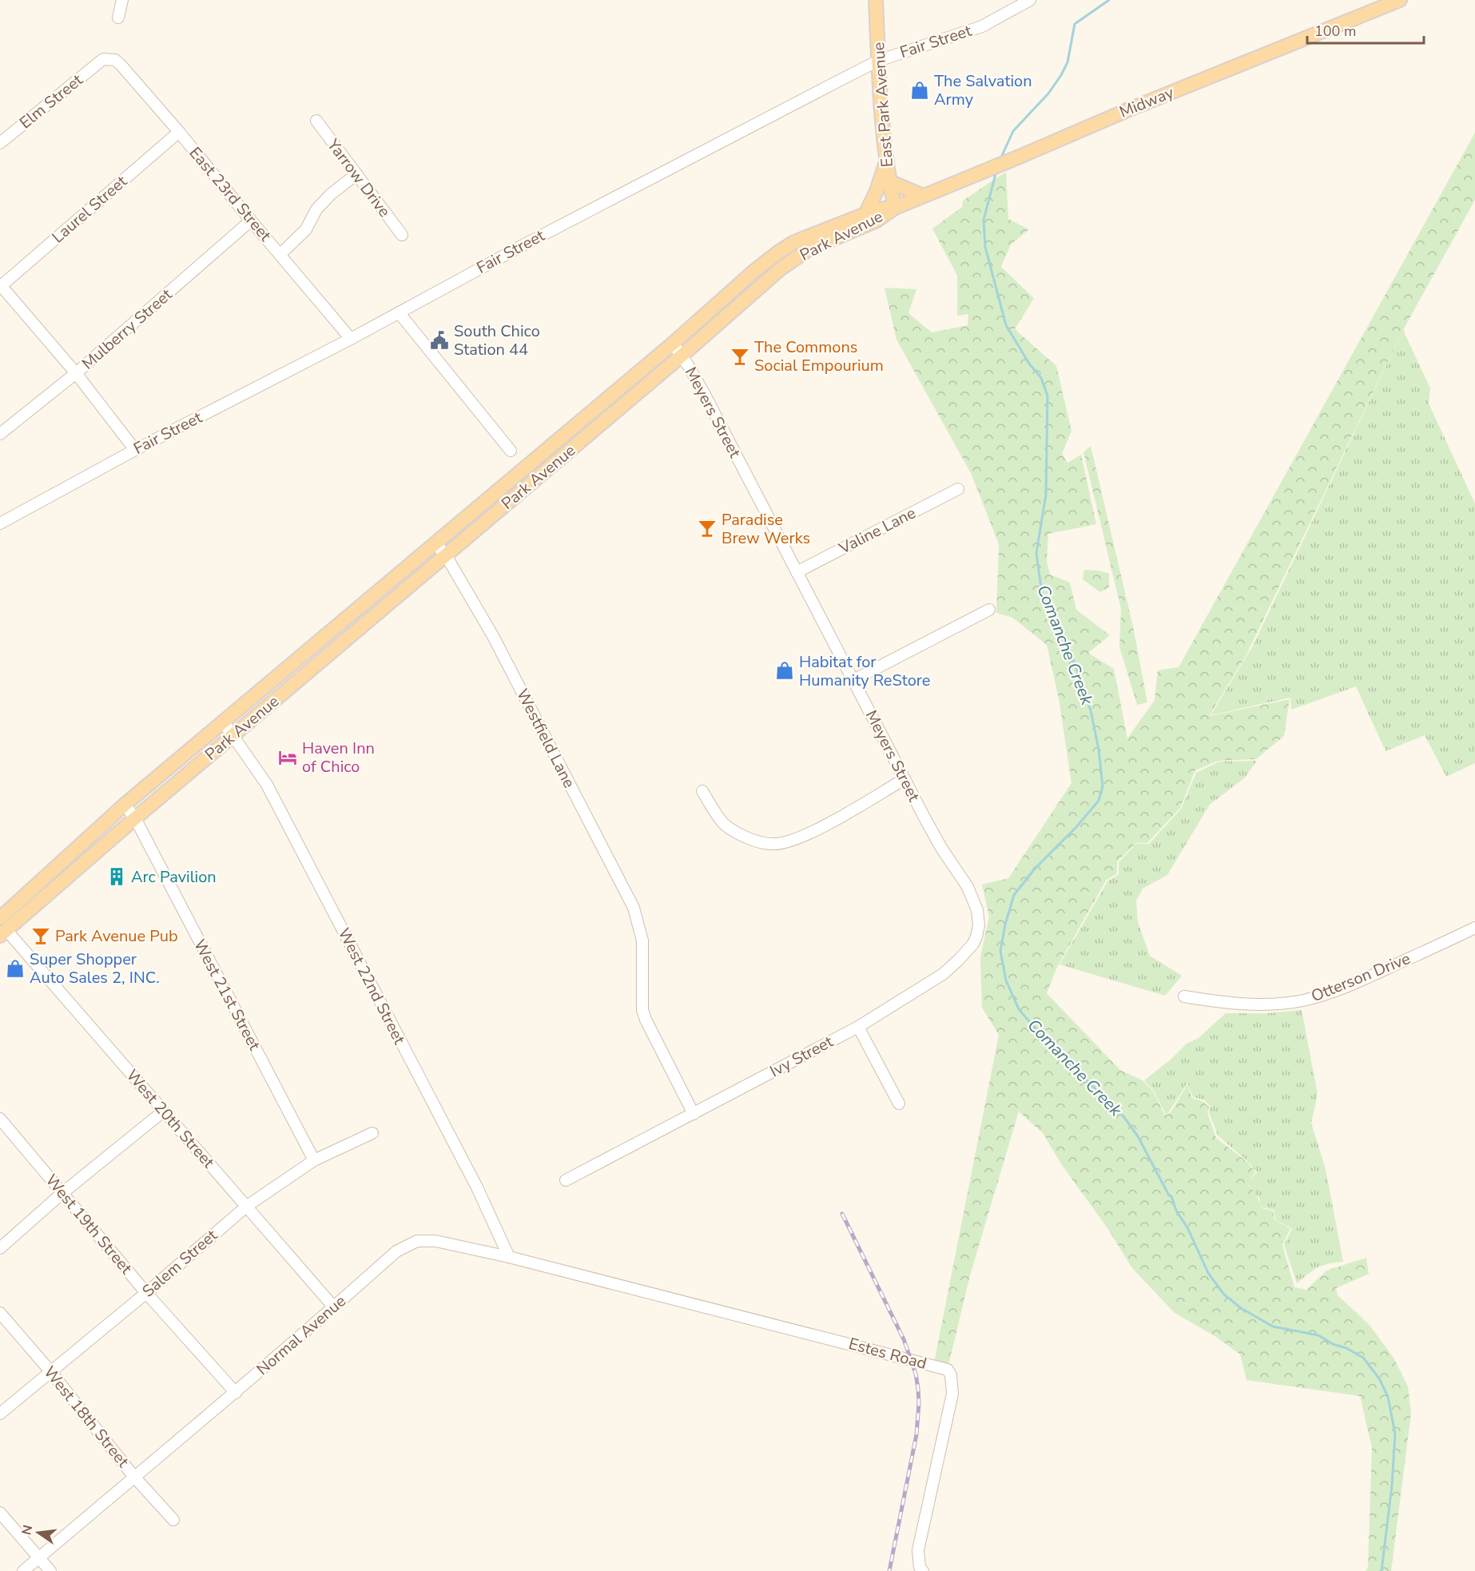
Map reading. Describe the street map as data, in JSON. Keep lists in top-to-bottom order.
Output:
{
  "streets": {
    "main road": ["Midway", "East Park Avenue", "Park Avenue"],
    "street": [
      "Fair Street",
      "Elm Street",
      "Yarrow Drive",
      "East 23rd Street",
      "Laurel Street",
      "Mulberry Street",
      "Meyers Street",
      "Valine Lane",
      "Westfield Lane",
      "Otterson Drive",
      "West 22nd Street",
      "West 21st Street",
      "Ivy Street",
      "West 20th Street",
      "West 19th Street",
      "Salem Street",
      "Normal Avenue",
      "Estes Road",
      "West 18th Street"
    ]
  },
  "crossings": [
    ["Fair Street", "East Park Avenue"],
    ["Fair Street", "East 23rd Street"],
    ["Elm Street", "East 23rd Street"],
    ["Midway", "East Park Avenue"],
    ["Midway", "Park Avenue"],
    ["East Park Avenue", "Park Avenue"],
    ["East 23rd Street", "Laurel Street"],
    ["East 23rd Street", "Mulberry Street"],
    ["Park Avenue", "Meyers Street"],
    ["Park Avenue", "Westfield Lane"],
    ["Park Avenue", "West 22nd Street"],
    ["Park Avenue", "West 21st Street"],
    ["Park Avenue", "West 20th Street"],
    ["Meyers Street", "Valine Lane"],
    ["Meyers Street", "Ivy Street"],
    ["Westfield Lane", "Ivy Street"],
    ["West 22nd Street", "Normal Avenue"],
    ["West 21st Street", "Salem Street"],
    ["West 20th Street", "Salem Street"],
    ["West 20th Street", "Normal Avenue"],
    ["West 19th Street", "Salem Street"],
    ["West 19th Street", "Normal Avenue"],
    ["Salem Street", "West 18th Street"],
    ["Normal Avenue", "Estes Road"],
    ["Normal Avenue", "West 18th Street"]
  ],
  "water": ["Comanche Creek"],
  "places": {
    "shop": ["The Salvation Army", "Habitat for Humanity ReStore", "Super Shopper Auto Sales 2, INC."],
    "public building": ["South Chico Station 44"],
    "bar": ["The Commons Social Empourium", "Paradise Brew Werks", "Park Avenue Pub"],
    "hotel": ["Haven Inn of Chico"],
    "building": ["Arc Pavilion"]
  },
  "scale_bar": "100 m",
  "north": "left"
}
